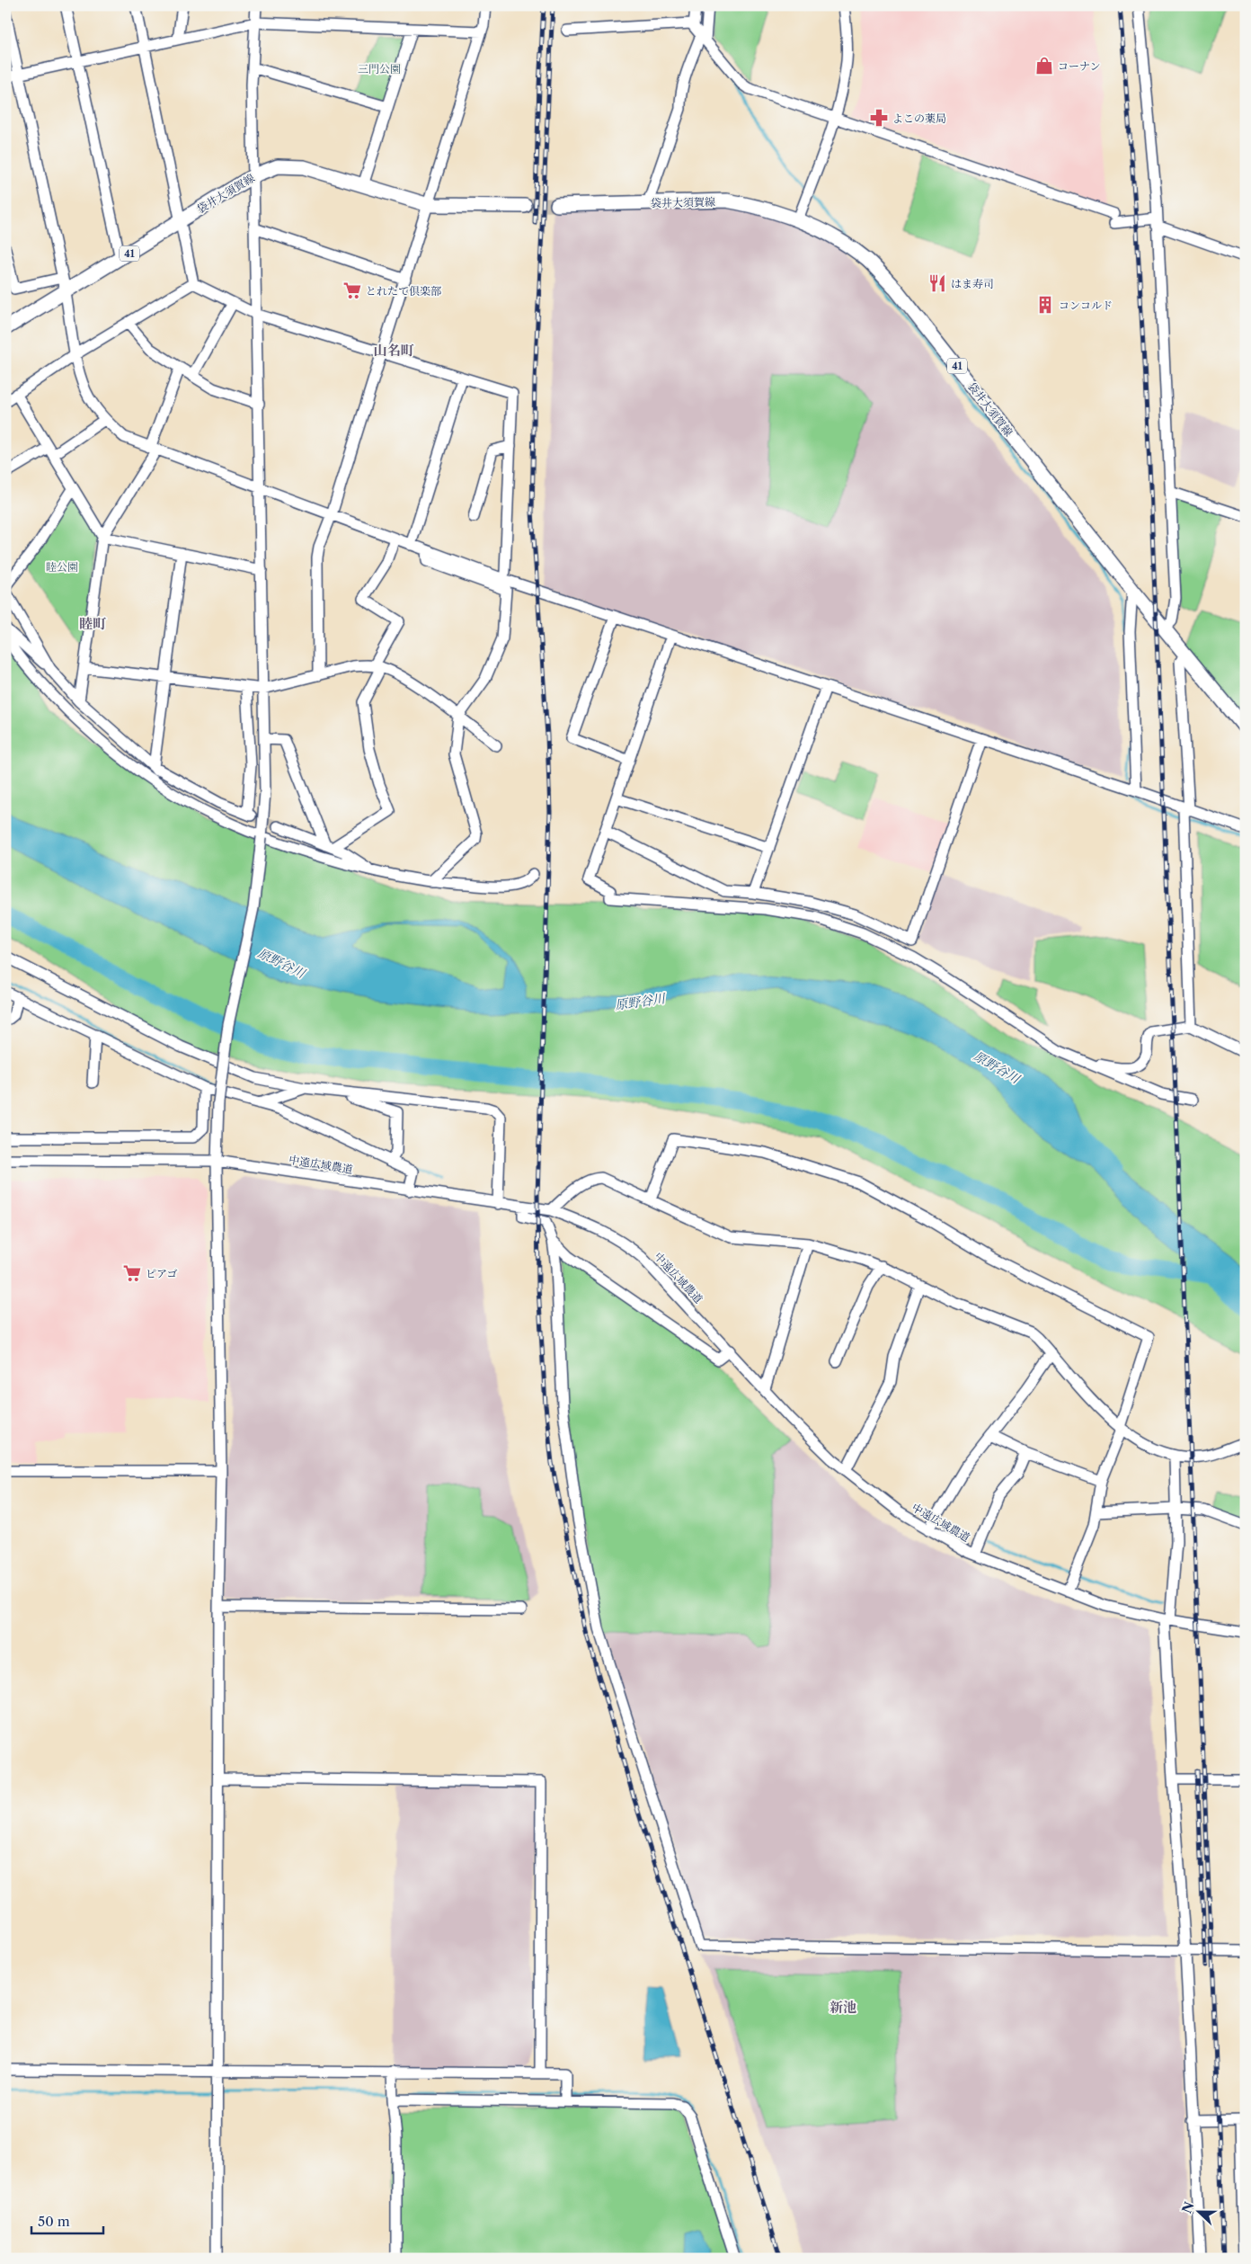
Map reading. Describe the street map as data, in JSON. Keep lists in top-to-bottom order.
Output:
{
  "streets": {
    "main road": ["袋井大須賀線", "41"],
    "street": ["中遠広域農道"]
  },
  "districts": ["山名町", "睦町", "新池"],
  "water": ["原野谷川"],
  "parks": ["三門公園", "睦公園"],
  "places": {
    "shop": ["コーナン"],
    "pharmacy": ["よこの薬局"],
    "restaurant": ["はま寿司"],
    "supermarket": ["とれたて倶楽部", "ピアゴ"],
    "building": ["コンコルド"]
  },
  "scale_bar": "50 m",
  "north": "left"
}
